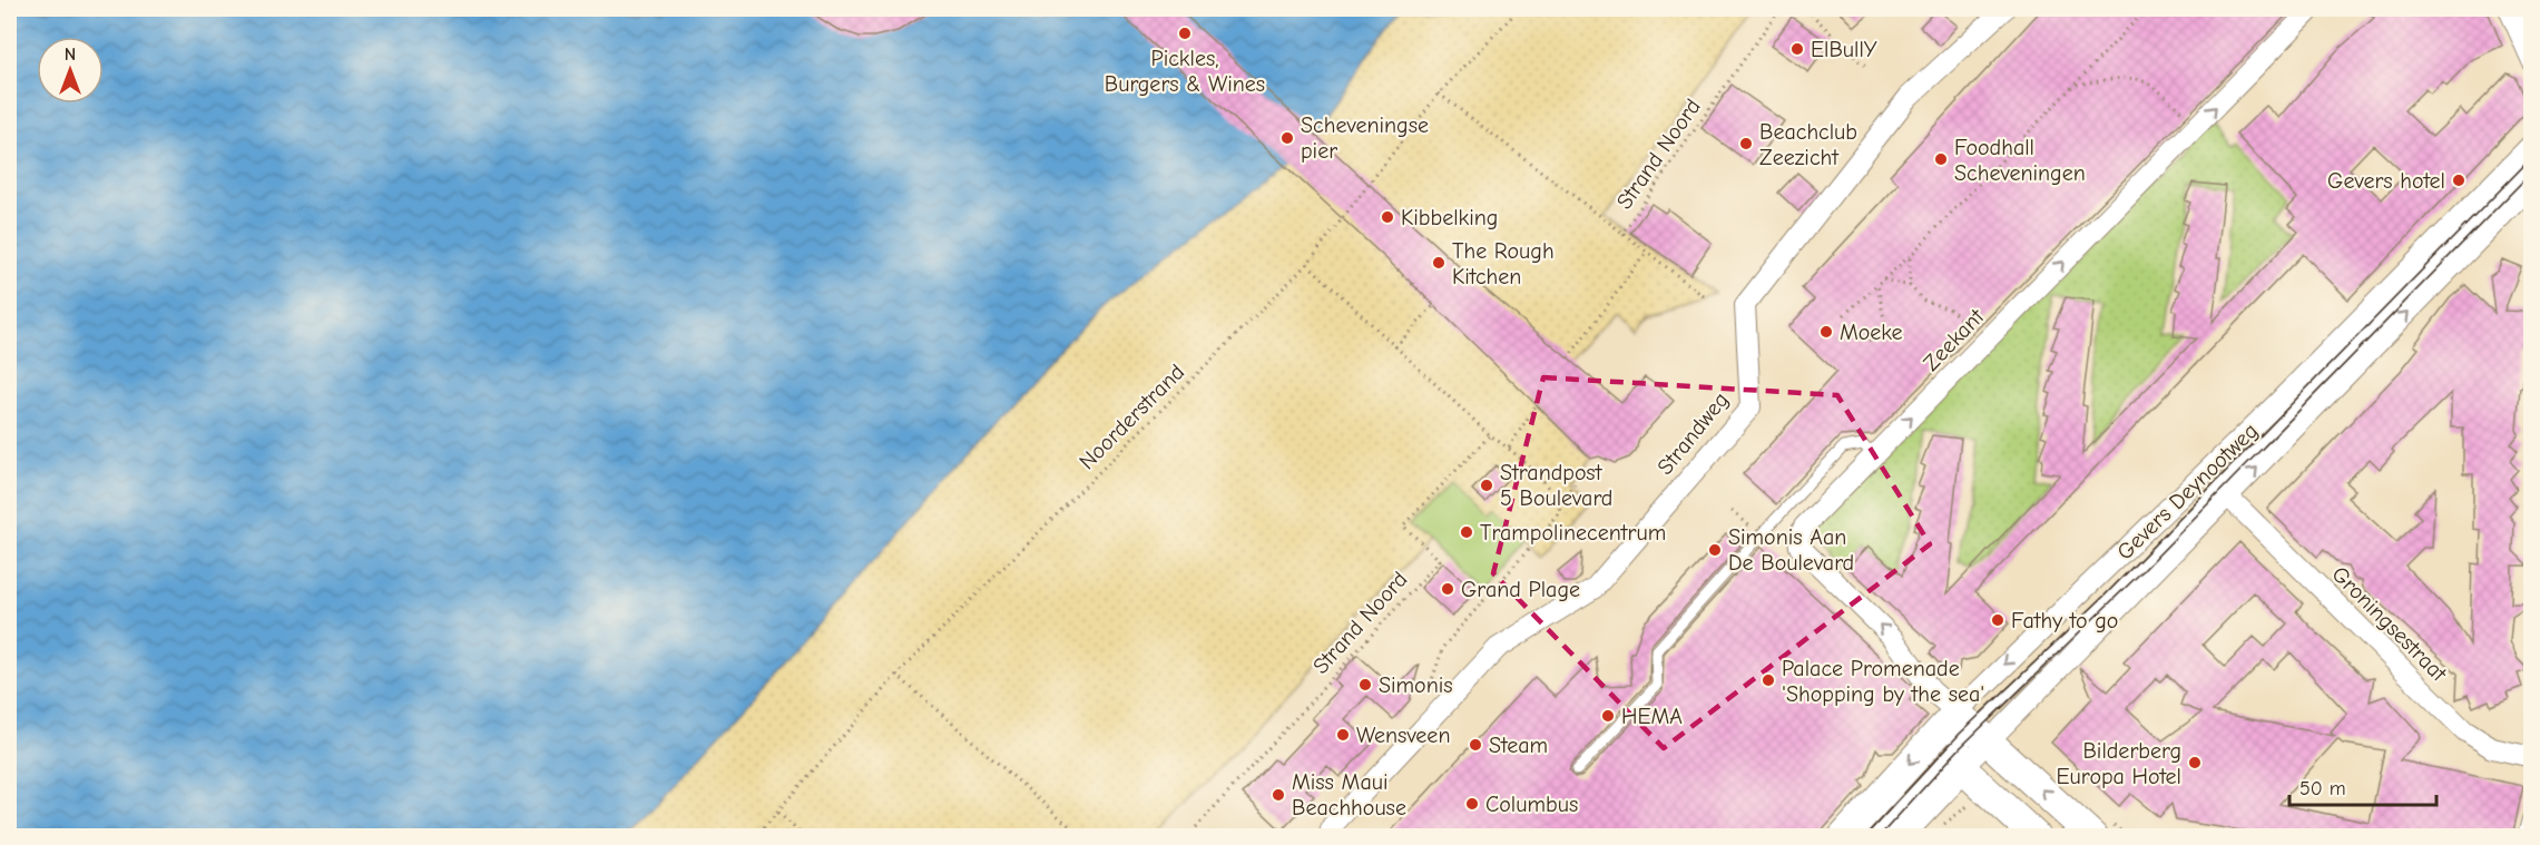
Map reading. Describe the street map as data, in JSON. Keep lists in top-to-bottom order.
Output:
{
  "streets": {
    "main road": ["Gevers Deynootweg"],
    "street": ["Zeekant", "Strandweg", "Groningsestraat"],
    "path": ["Strand Noord", "Noorderstrand"]
  },
  "crossings": [
    ["Zeekant", "Gevers Deynootweg"],
    ["Gevers Deynootweg", "Groningsestraat"]
  ],
  "one_way": ["Zeekant"],
  "places": [
    "Pickles, Burgers & Wines",
    "ElBullY",
    "Scheveningse pier",
    "Beachclub Zeezicht",
    "Foodhall Scheveningen",
    "Gevers hotel",
    "Kibbelking",
    "The Rough Kitchen",
    "Moeke",
    "Strandpost 5 Boulevard",
    "Trampolinecentrum",
    "Simonis Aan De Boulevard",
    "Grand Plage",
    "Fathy to go",
    "Palace Promenade 'Shopping by the sea'",
    "Simonis",
    "HEMA",
    "Wensveen",
    "Steam",
    "Bilderberg Europa Hotel",
    "Miss Maui Beachhouse",
    "Columbus"
  ],
  "scale_bar": "50 m",
  "north": "top"
}
